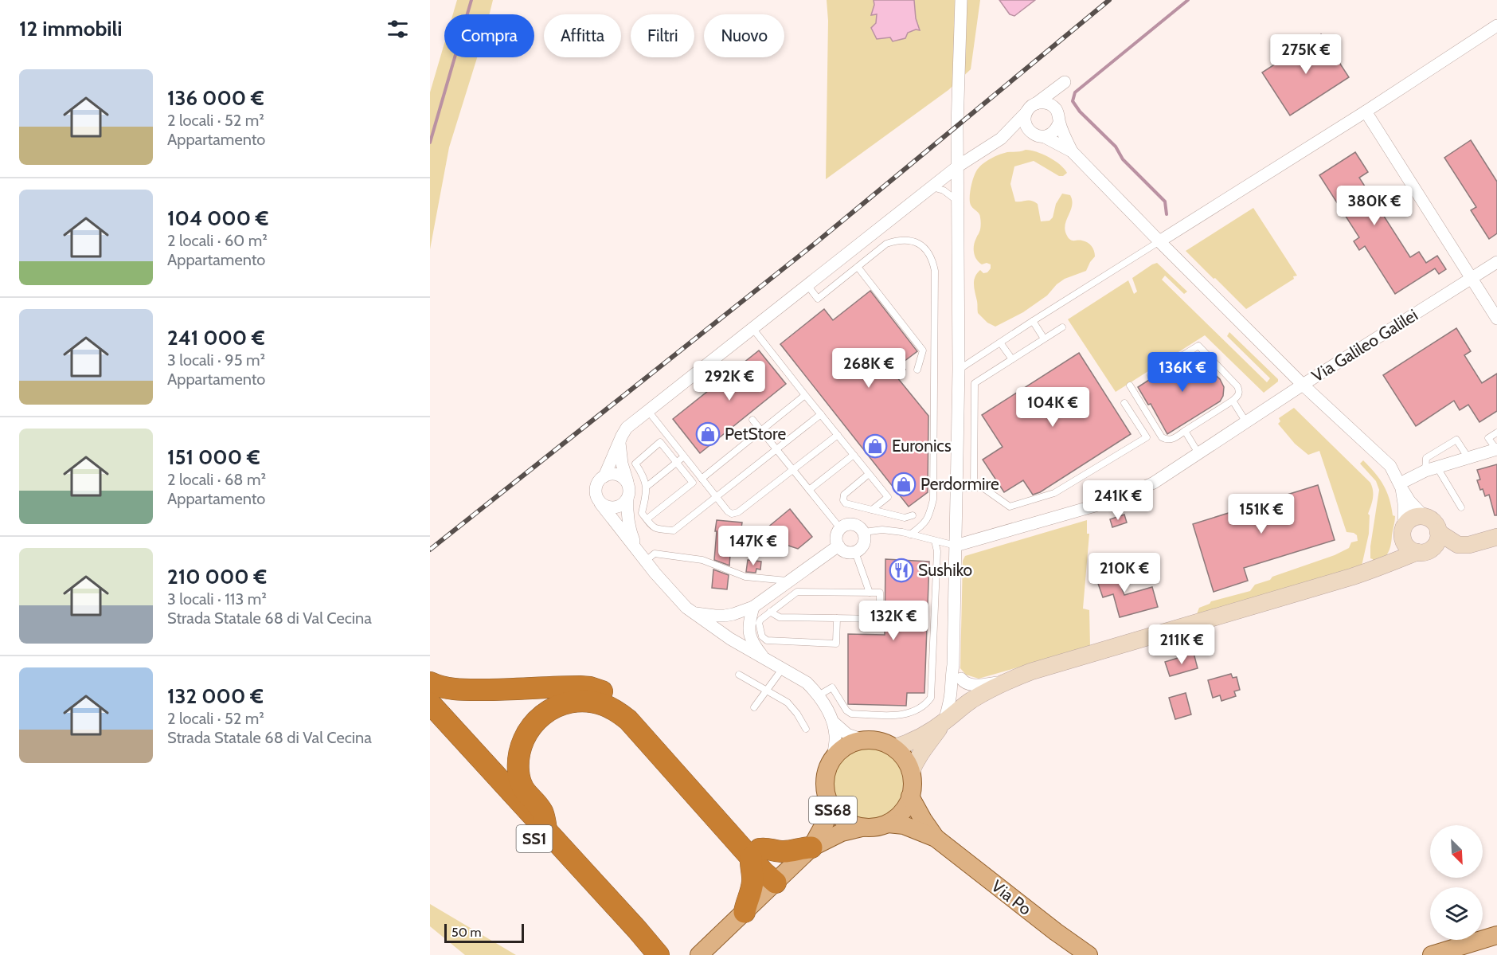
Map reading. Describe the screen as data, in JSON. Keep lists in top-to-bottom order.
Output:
{
  "streets": {
    "highway": ["SS1"],
    "main road": ["SS68", "Via Po"],
    "street": ["Via Galileo Galilei"]
  },
  "crossings": [
    ["SS68", "Via Po"]
  ],
  "places": {
    "shop": ["PetStore", "Euronics", "Perdormire"],
    "restaurant": ["Sushiko"]
  },
  "scale_bar": "50 m",
  "north": "bottom right",
  "page": {
    "heading": "12 immobili",
    "chip": [
      "Compra",
      "Affitta",
      "Filtri",
      "Nuovo"
    ],
    "price": [
      "275K €",
      "380K €",
      "268K €",
      "136K €",
      "292K €",
      "104K €",
      "241K €",
      "151K €",
      "147K €",
      "210K €",
      "132K €",
      "211K €"
    ],
    "list": [
      {
        "name": "136 000 €",
        "note": "2 locali · 52 m² · Appartamento"
      },
      {
        "name": "104 000 €",
        "note": "2 locali · 60 m² · Appartamento"
      },
      {
        "name": "241 000 €",
        "note": "3 locali · 95 m² · Appartamento"
      },
      {
        "name": "151 000 €",
        "note": "2 locali · 68 m² · Appartamento"
      },
      {
        "name": "210 000 €",
        "note": "3 locali · 113 m² · Strada Statale 68 di Val Cecina"
      },
      {
        "name": "132 000 €",
        "note": "2 locali · 52 m² · Strada Statale 68 di Val Cecina"
      }
    ],
    "scale": "50 m"
  }
}
